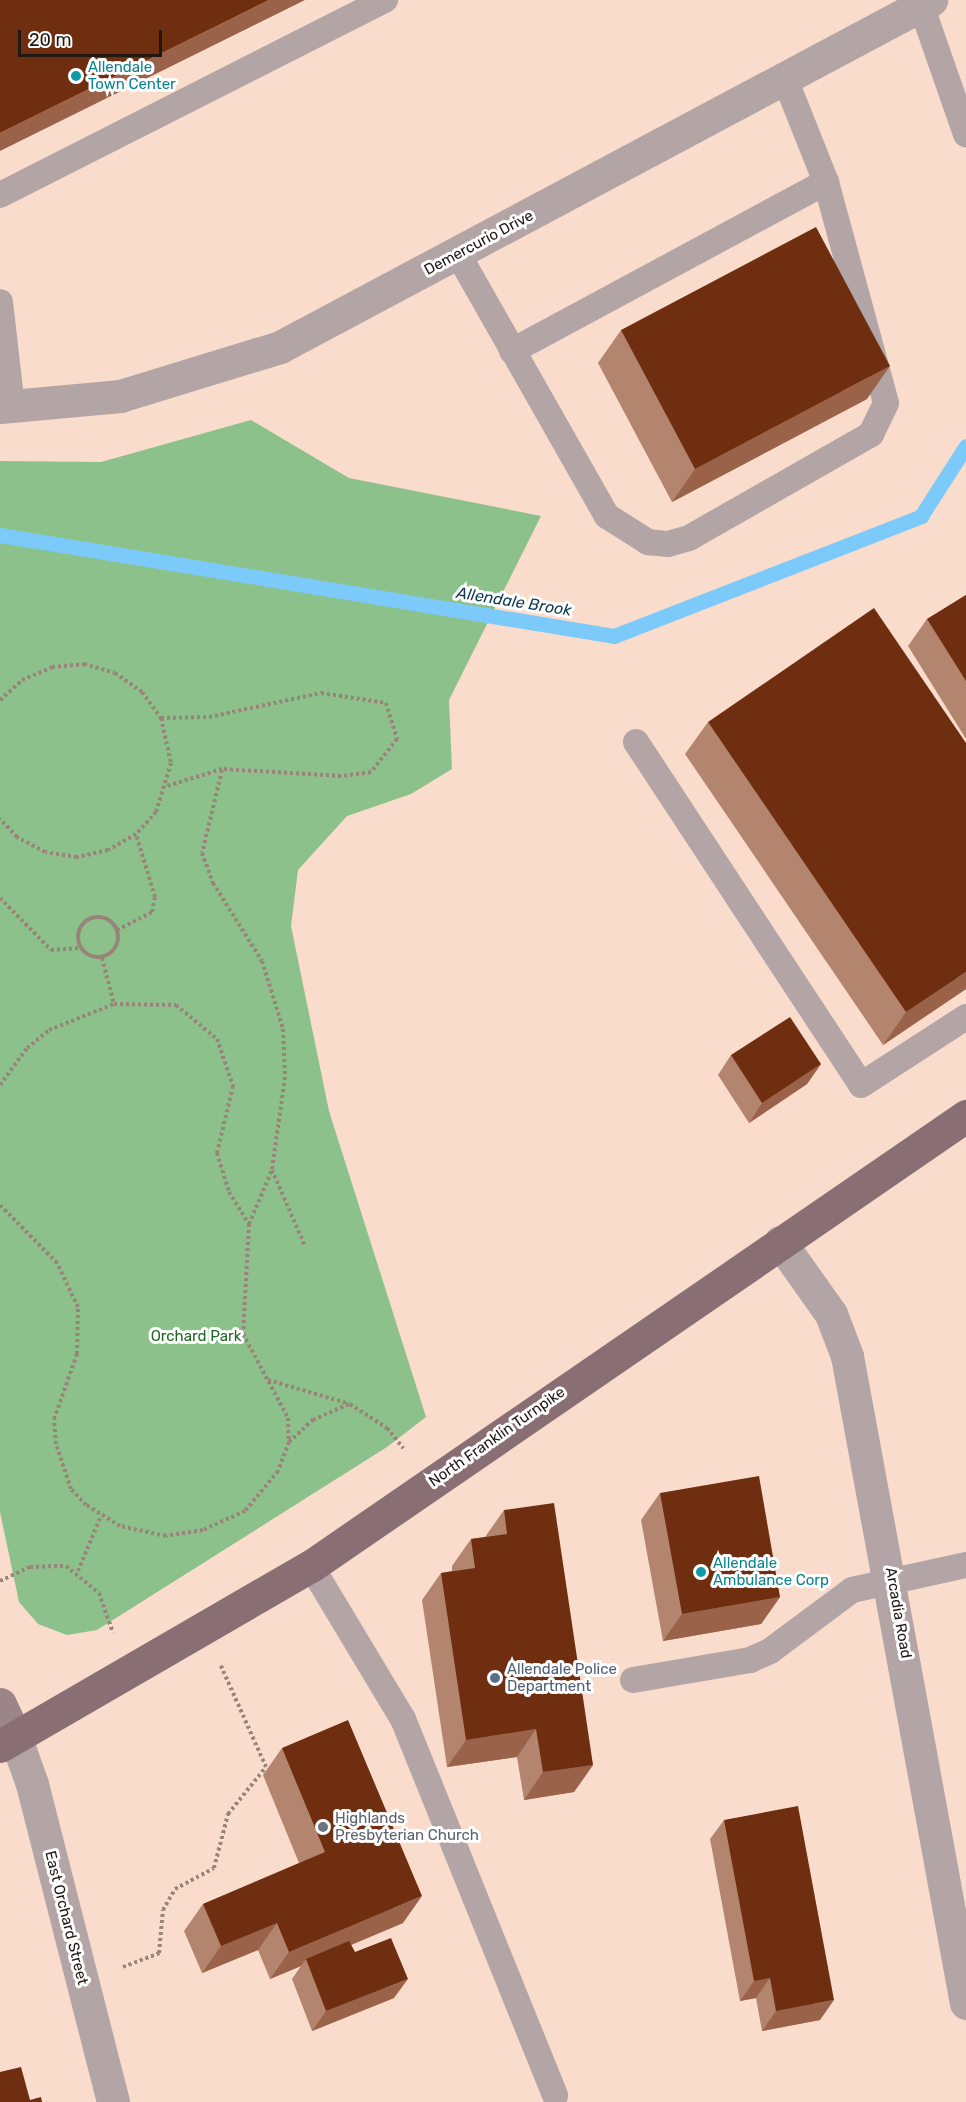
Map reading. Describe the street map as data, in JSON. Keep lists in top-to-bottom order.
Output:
{
  "streets": {
    "main road": ["North Franklin Turnpike"],
    "street": ["Demercurio Drive", "Arcadia Road", "East Orchard Street"]
  },
  "crossings": [
    ["North Franklin Turnpike", "Arcadia Road"],
    ["North Franklin Turnpike", "East Orchard Street"]
  ],
  "water": ["Allendale Brook"],
  "parks": ["Orchard Park"],
  "places": [
    "Allendale Town Center",
    "Allendale Ambulance Corp",
    "Allendale Police Department",
    "Highlands Presbyterian Church"
  ],
  "scale_bar": "20 m"
}
